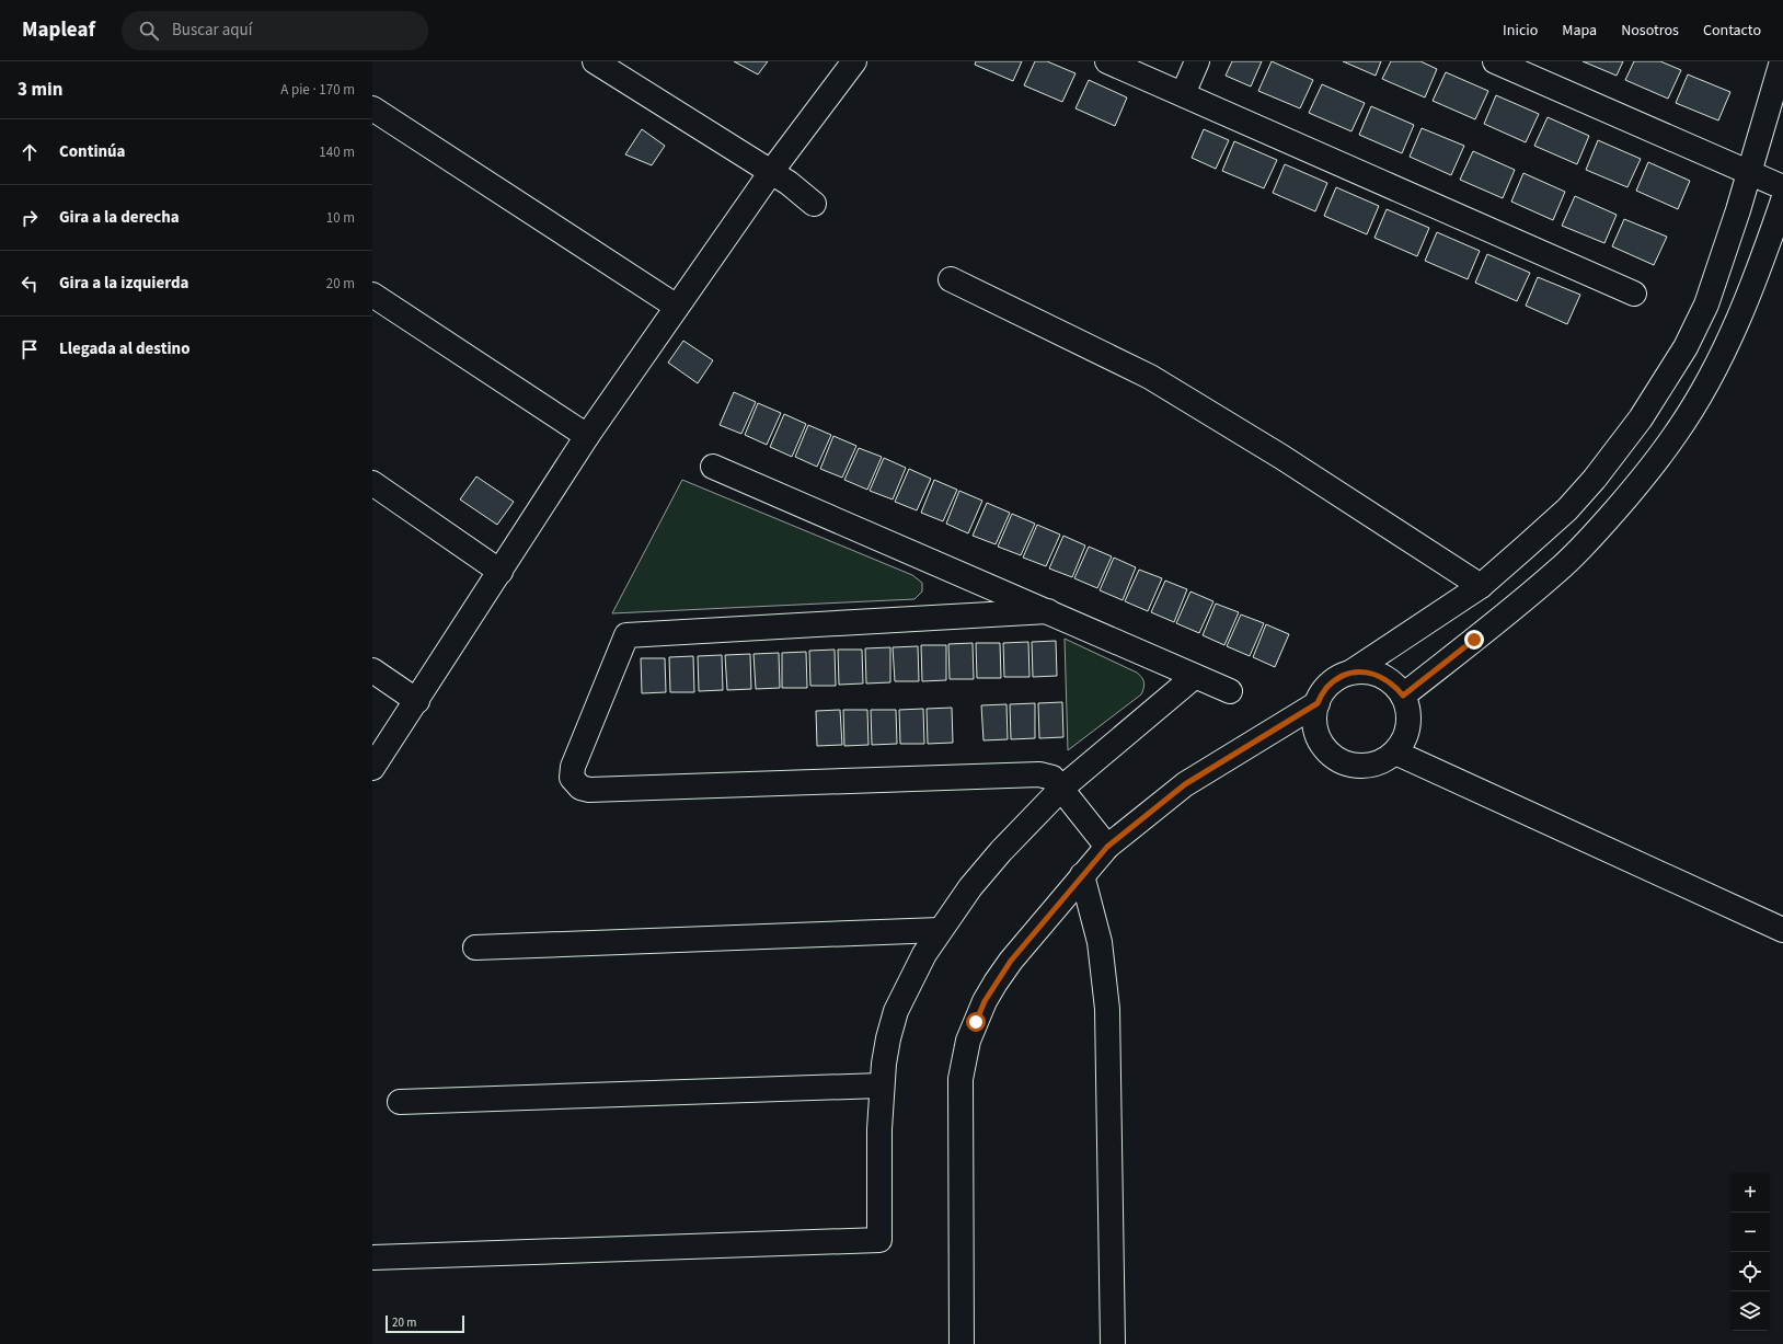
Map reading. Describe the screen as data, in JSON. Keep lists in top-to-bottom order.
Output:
{
  "scale_bar": "20 m",
  "page": {
    "header": "Mapleaf",
    "search": "Buscar aquí",
    "nav": [
      "Inicio",
      "Mapa",
      "Nosotros",
      "Contacto"
    ],
    "heading": ["3 min", "A pie · 170 m"],
    "list": [
      ["Continúa", "140 m"],
      ["Gira a la derecha", "10 m"],
      ["Gira a la izquierda", "20 m"],
      "Llegada al destino"
    ],
    "map_buttons": ["+", "−"],
    "scale": "20 m"
  }
}
